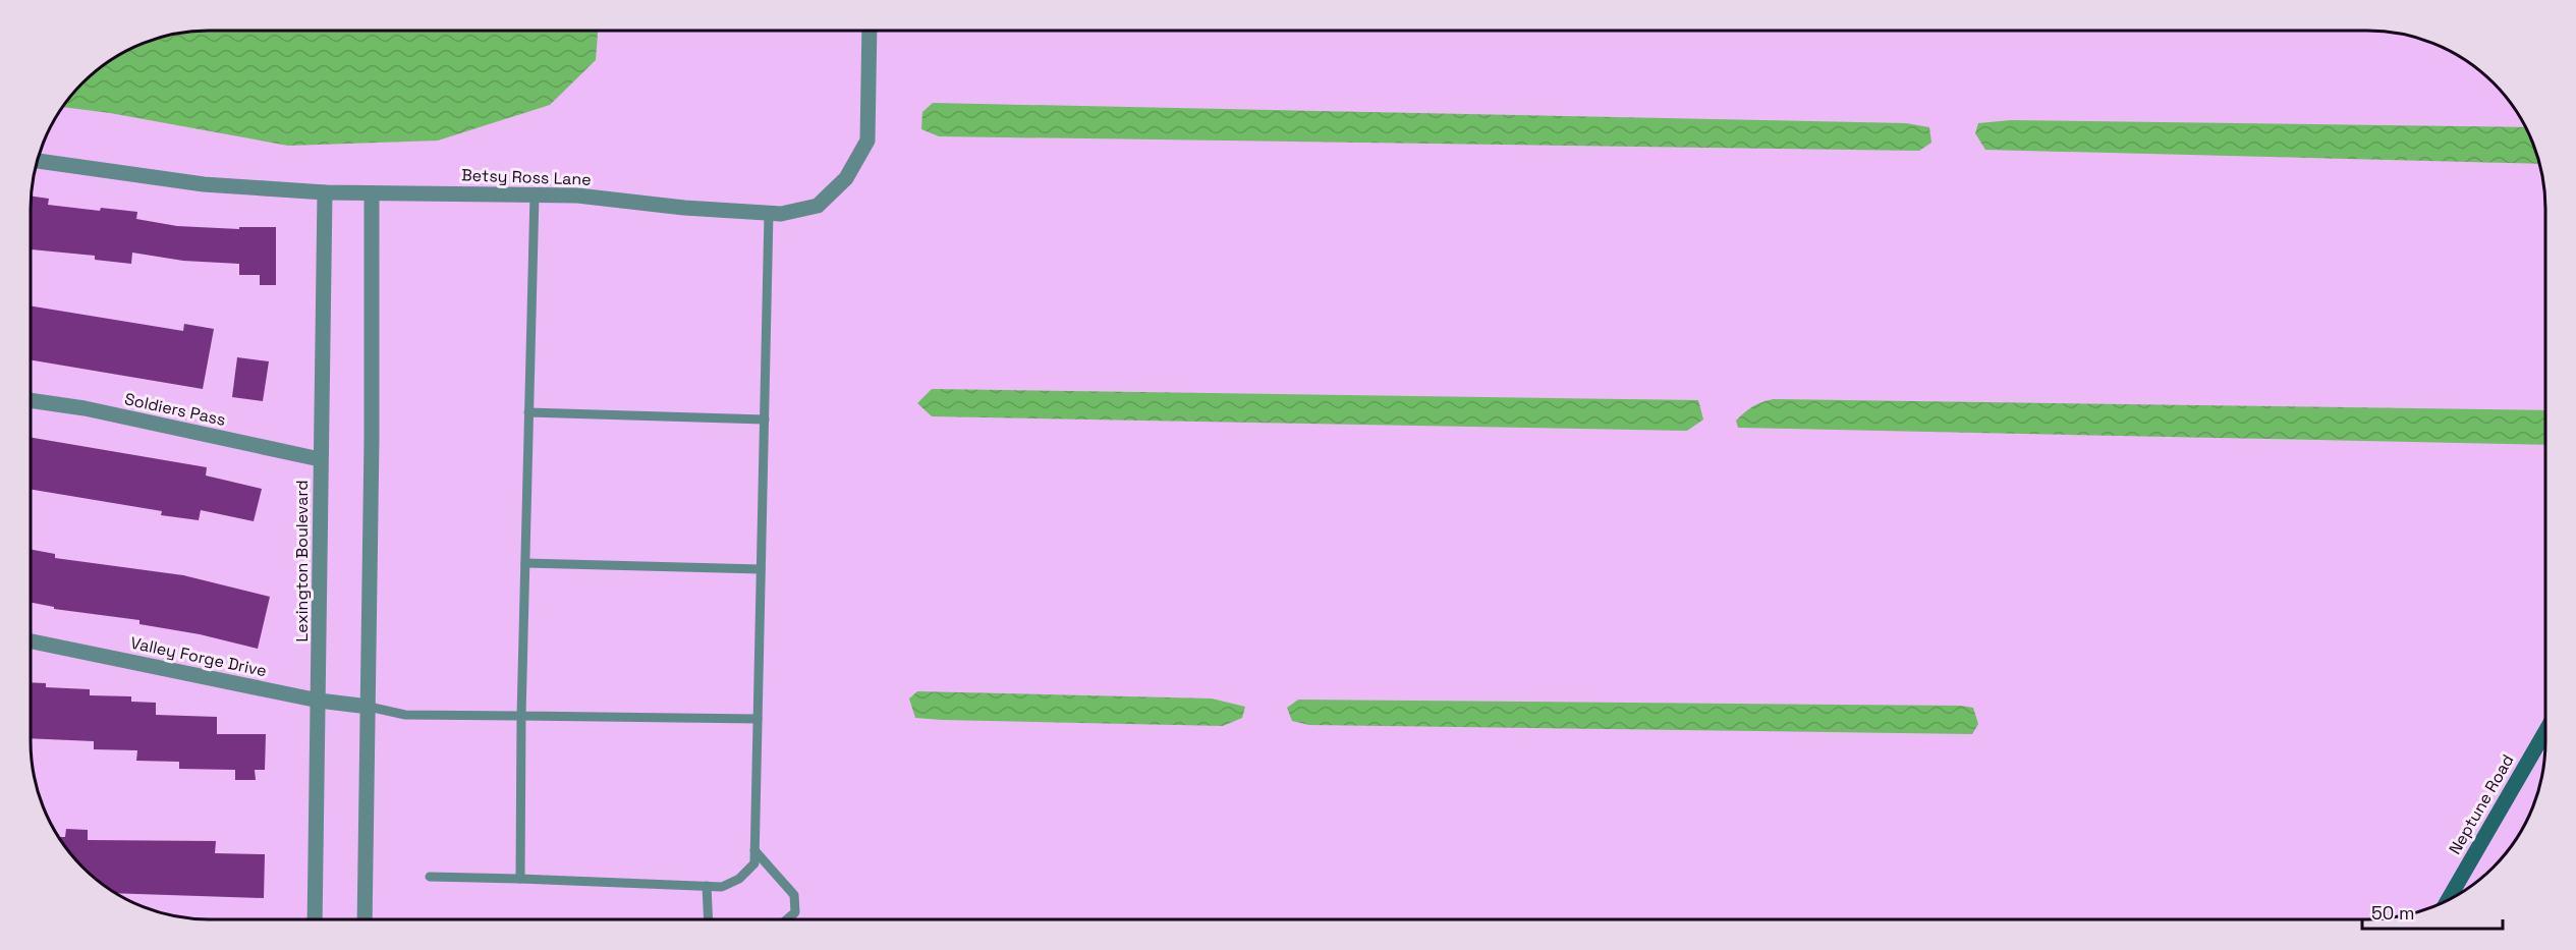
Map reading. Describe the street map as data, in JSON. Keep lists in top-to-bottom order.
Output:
{
  "streets": {
    "main road": ["Neptune Road"],
    "street": [
      "Betsy Ross Lane",
      "Soldiers Pass",
      "Lexington Boulevard",
      "Valley Forge Drive"
    ]
  },
  "crossings": [
    ["Betsy Ross Lane", "Lexington Boulevard"],
    ["Soldiers Pass", "Lexington Boulevard"],
    ["Lexington Boulevard", "Valley Forge Drive"]
  ],
  "scale_bar": "50 m"
}
